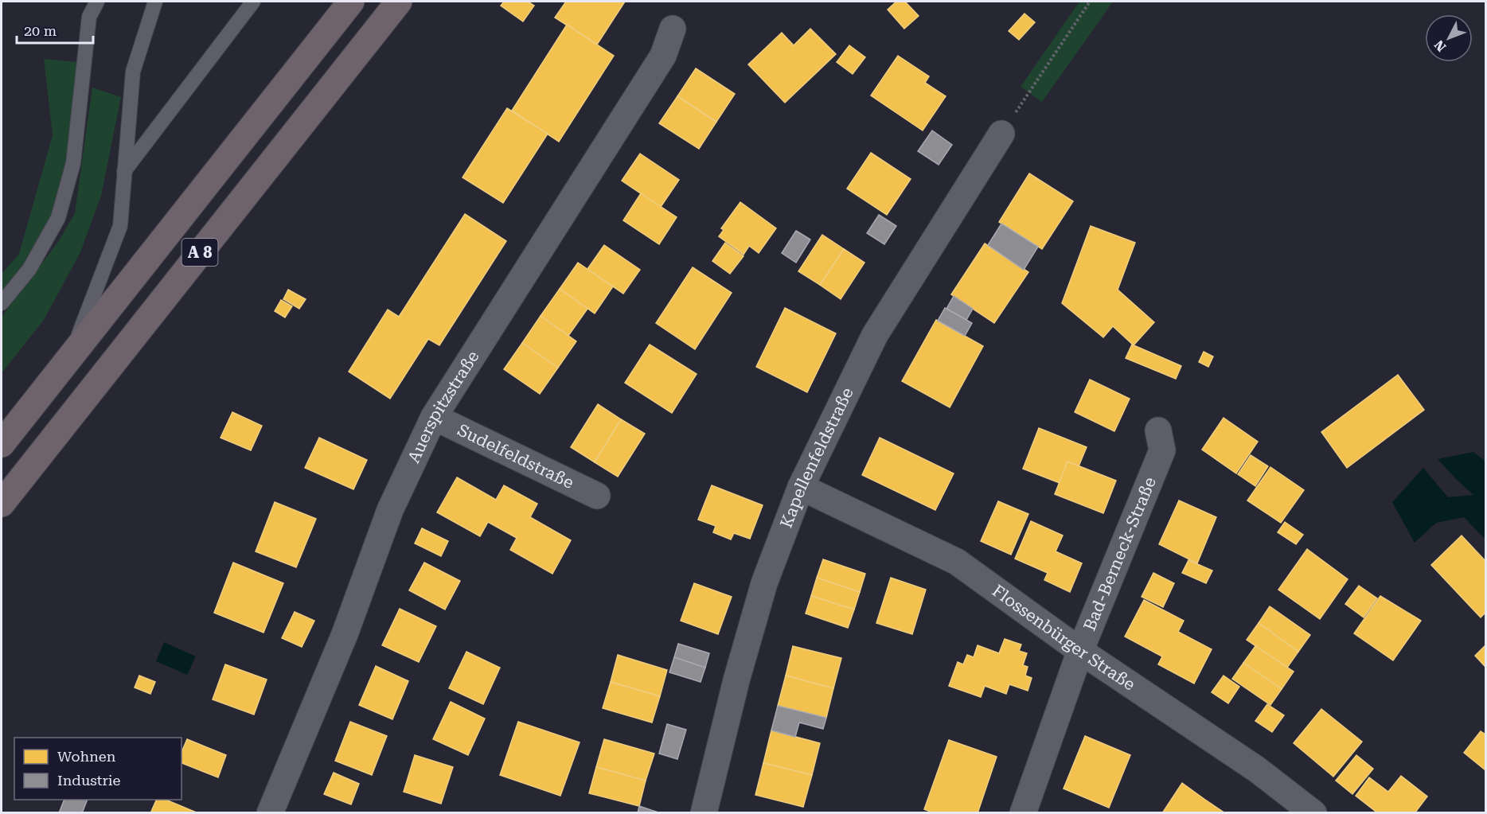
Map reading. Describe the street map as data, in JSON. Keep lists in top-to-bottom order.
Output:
{
  "streets": {
    "highway": ["A 8"],
    "street": [
      "Auerspitzstraße",
      "Sudelfeldstraße",
      "Kapellenfeldstraße",
      "Bad-Berneck-Straße",
      "Flossenbürger Straße"
    ]
  },
  "crossings": [
    ["Auerspitzstraße", "Sudelfeldstraße"],
    ["Kapellenfeldstraße", "Flossenbürger Straße"],
    ["Bad-Berneck-Straße", "Flossenbürger Straße"]
  ],
  "legend": ["Wohnen", "Industrie"],
  "scale_bar": "20 m",
  "north": "bottom left"
}
